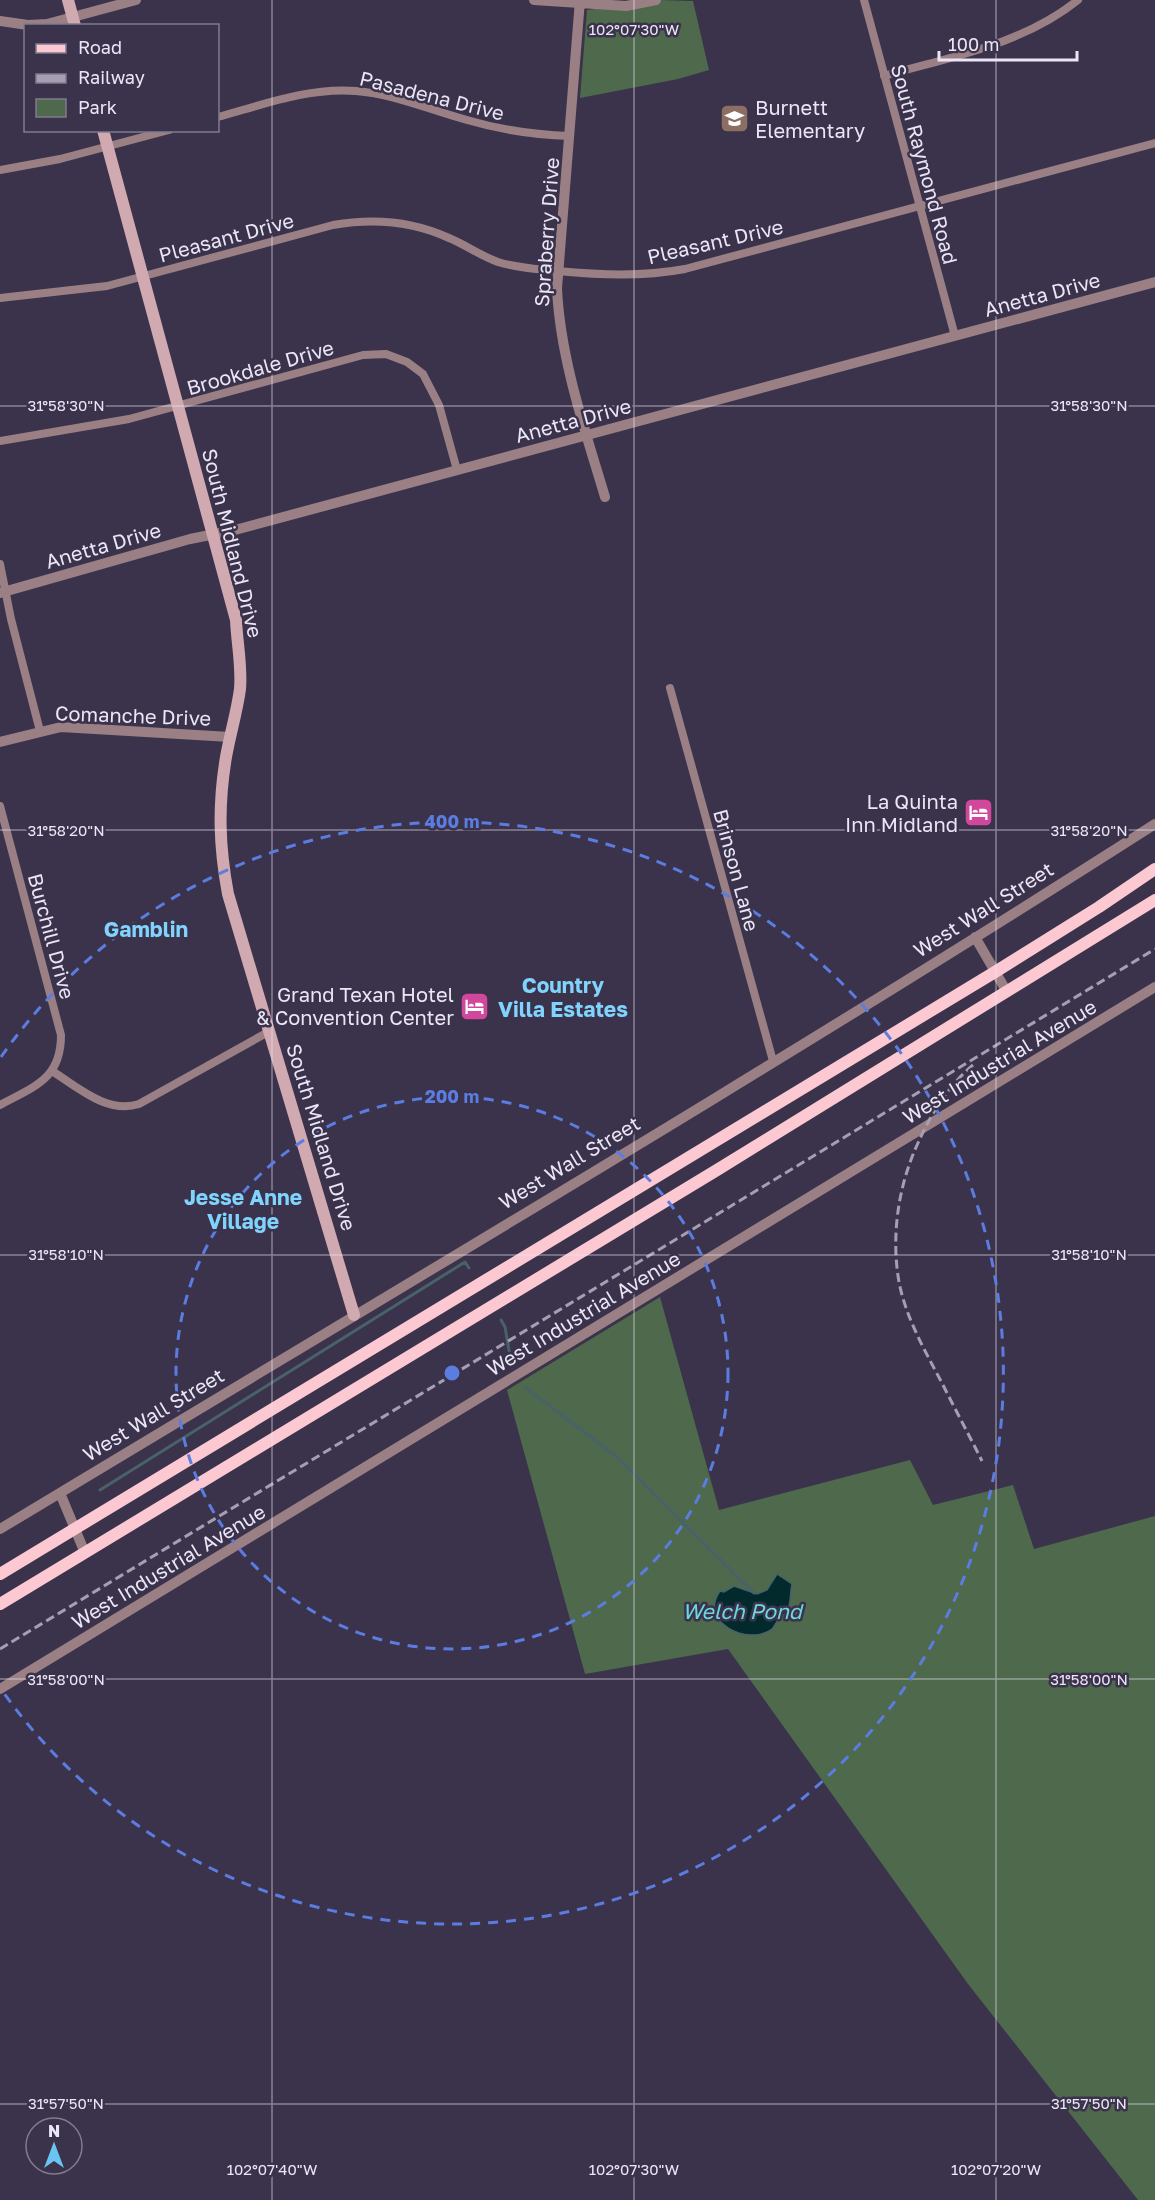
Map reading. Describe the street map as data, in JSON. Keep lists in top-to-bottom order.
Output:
{
  "streets": {
    "main road": ["South Midland Drive"],
    "street": [
      "Pasadena Drive",
      "South Raymond Road",
      "Spraberry Drive",
      "Pleasant Drive",
      "Anetta Drive",
      "Brookdale Drive",
      "Comanche Drive",
      "Brinson Lane",
      "West Wall Street",
      "Burchill Drive",
      "West Industrial Avenue"
    ]
  },
  "crossings": [
    ["Pasadena Drive", "Spraberry Drive"],
    ["South Raymond Road", "Pleasant Drive"],
    ["South Raymond Road", "Anetta Drive"],
    ["Spraberry Drive", "Pleasant Drive"],
    ["Spraberry Drive", "Anetta Drive"],
    ["Pleasant Drive", "South Midland Drive"],
    ["Anetta Drive", "Brookdale Drive"],
    ["Anetta Drive", "South Midland Drive"],
    ["Brookdale Drive", "South Midland Drive"],
    ["South Midland Drive", "Comanche Drive"],
    ["South Midland Drive", "West Wall Street"],
    ["Brinson Lane", "West Wall Street"]
  ],
  "districts": ["Gamblin", "Country Villa Estates", "Jesse Anne Village"],
  "water": ["Welch Pond"],
  "places": {
    "school or university": ["Burnett Elementary"],
    "hotel": ["La Quinta Inn Midland", "Grand Texan Hotel & Convention Center"]
  },
  "legend": ["Road", "Railway", "Park"],
  "scale_bar": "100 m",
  "north": "top",
  "coordinates": [
    "102°07'30\"W",
    "31°58'30\"N",
    "31°58'20\"N",
    "31°58'10\"N",
    "31°58'00\"N",
    "31°57'50\"N",
    "102°07'40\"W",
    "102°07'20\"W"
  ],
  "rings": ["400 m", "200 m"]
}
